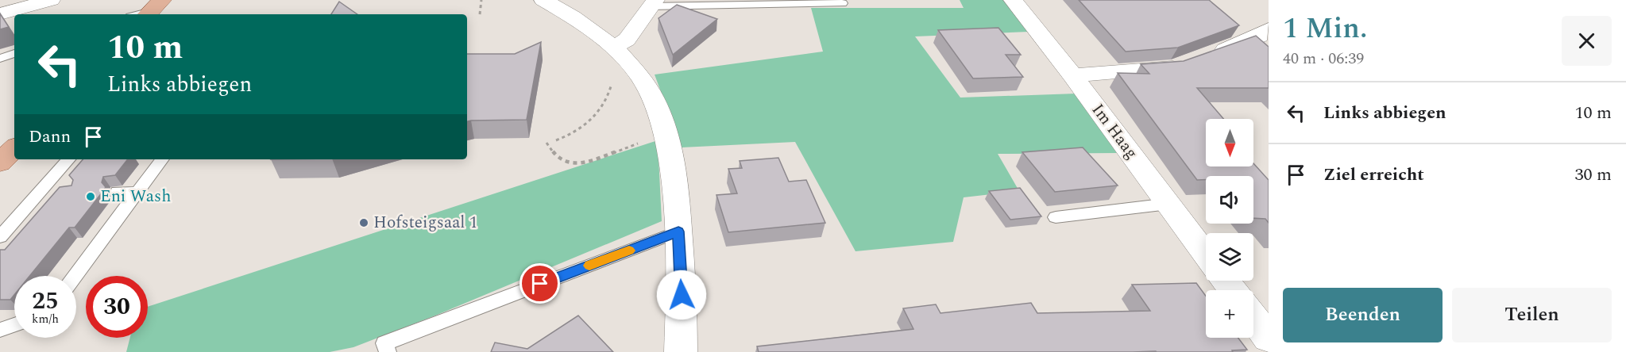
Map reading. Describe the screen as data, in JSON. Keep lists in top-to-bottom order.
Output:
{
  "streets": {
    "street": ["Im Haag"]
  },
  "places": ["Eni Wash", "Hofsteigsaal 1"],
  "north": "bottom",
  "page": {
    "heading": ["1 Min.", "40 m · 06:39"],
    "turn": ["10 m", "Links abbiegen"],
    "list": [
      {
        "name": "Links abbiegen",
        "value": "10 m"
      },
      {
        "name": "Ziel erreicht",
        "value": "30 m"
      }
    ],
    "then": "Dann",
    "map_buttons": "+",
    "speed": "25 km/h",
    "limit": "30",
    "buttons": ["Beenden", "Teilen"]
  }
}
